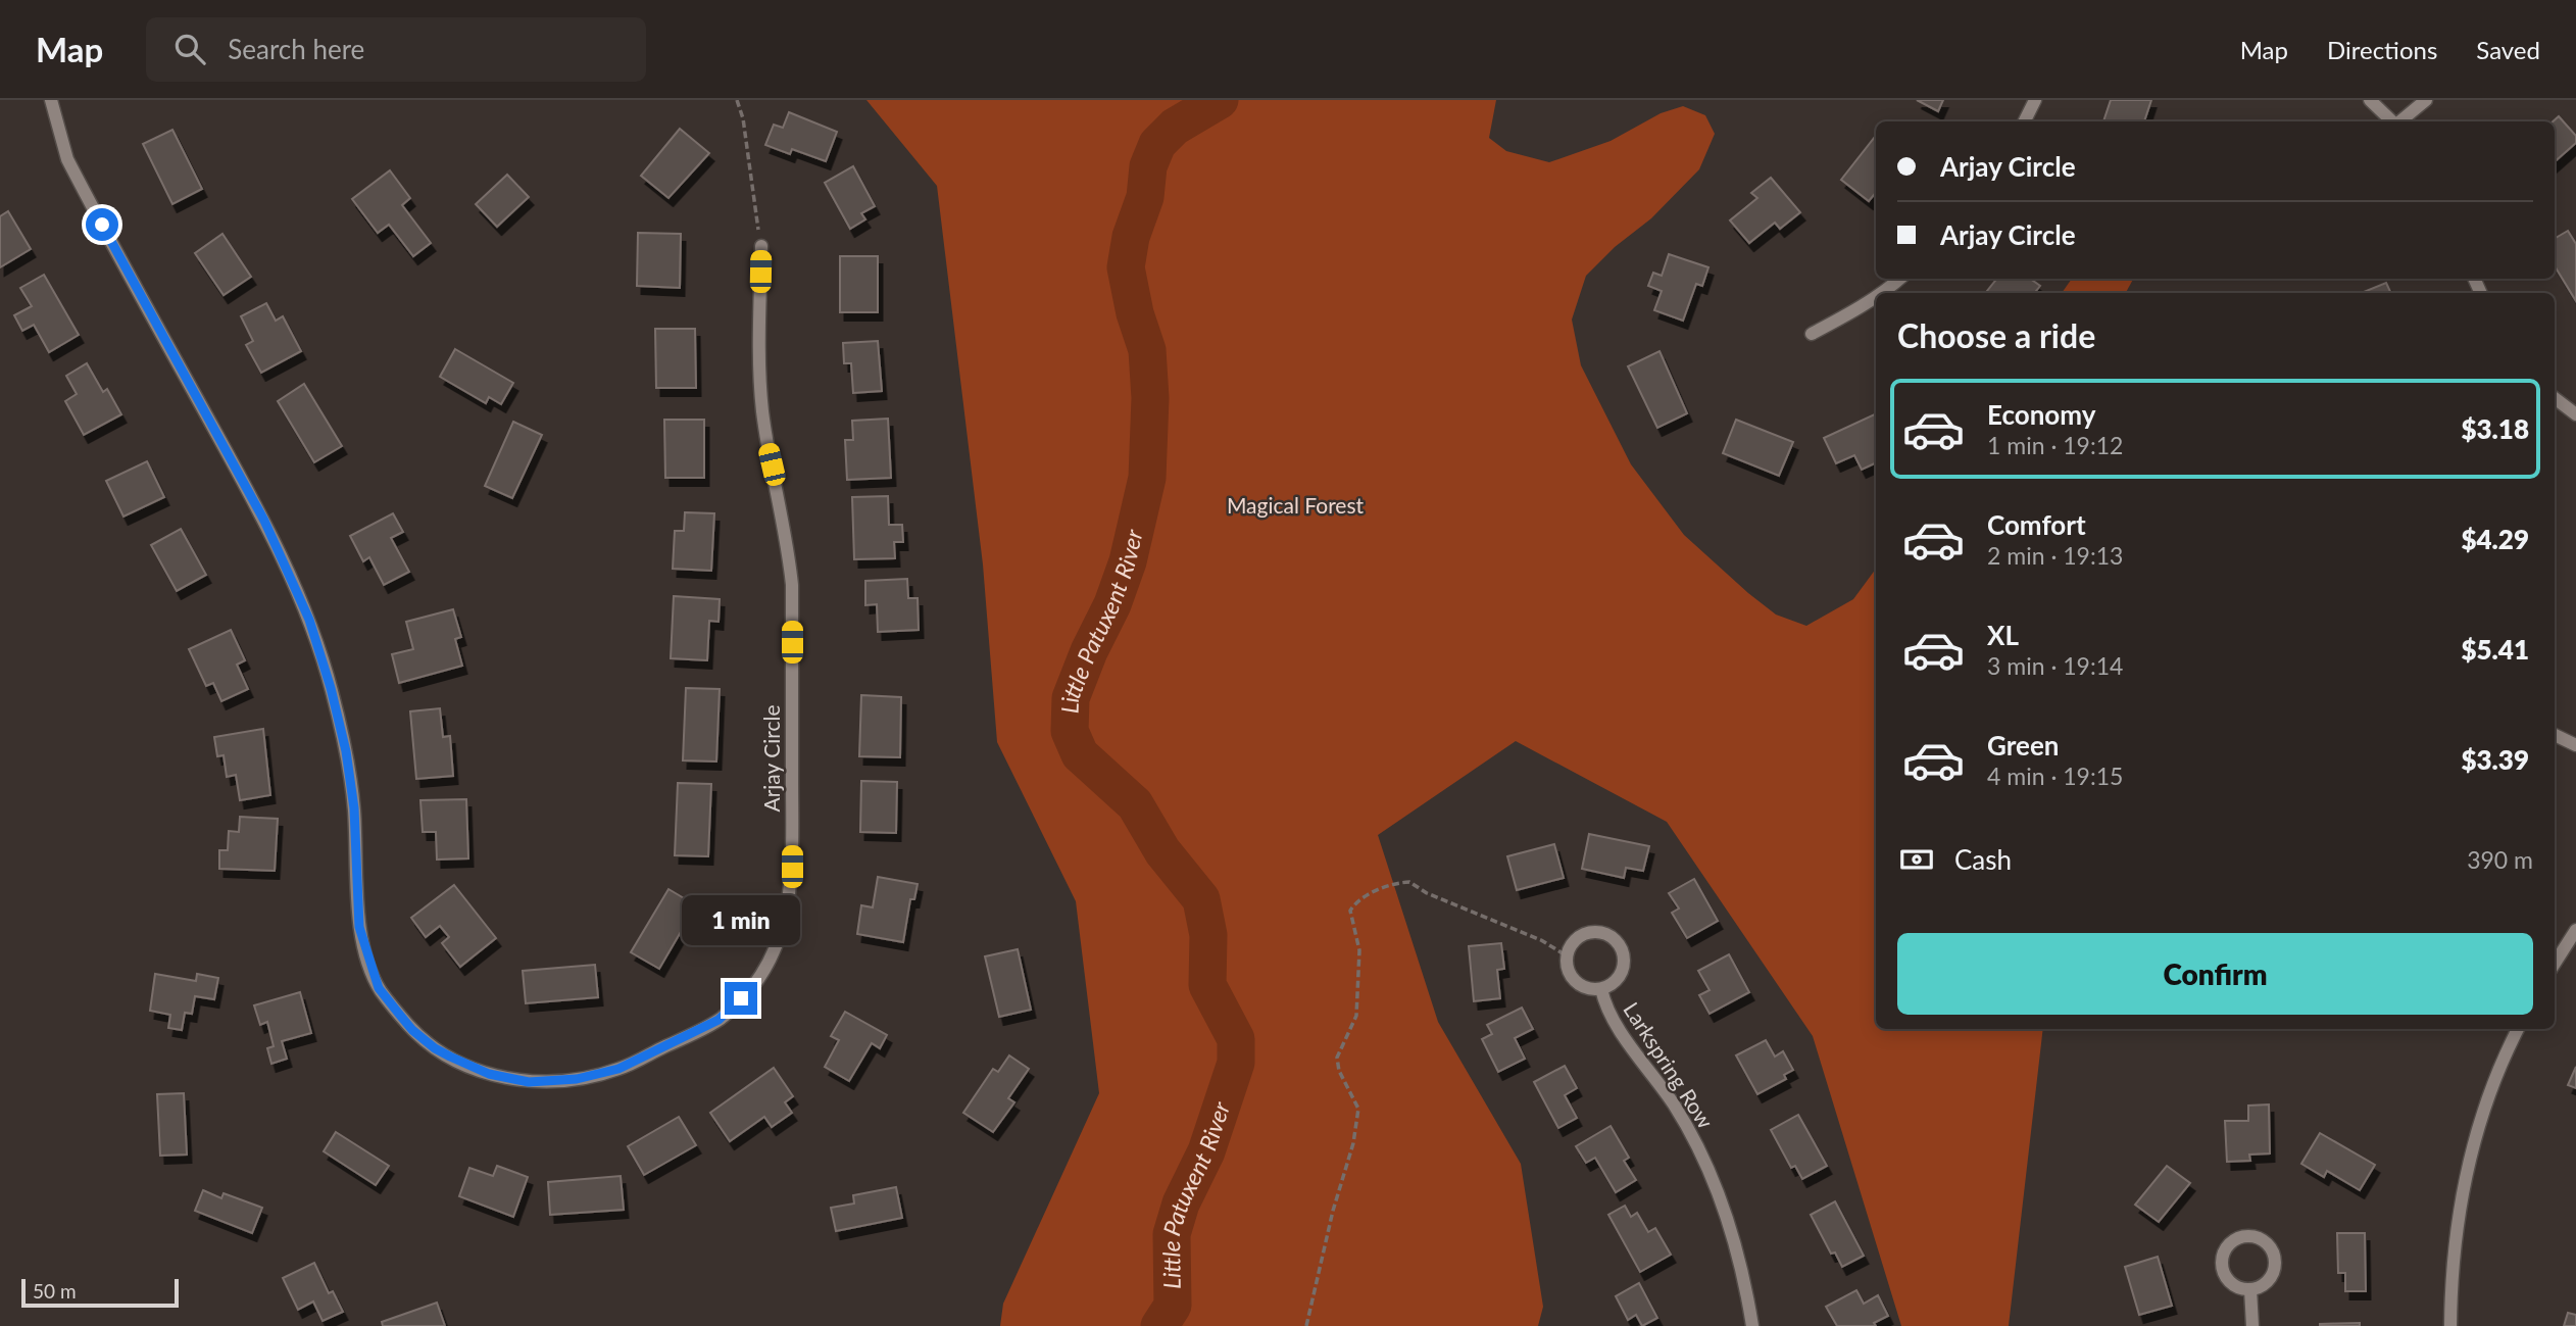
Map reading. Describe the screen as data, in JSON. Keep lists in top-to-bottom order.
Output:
{
  "streets": {
    "street": ["Arjay Circle", "Larkspring Row"]
  },
  "water": ["Little Patuxent River"],
  "parks": ["Magical Forest"],
  "scale_bar": "50 m",
  "page": {
    "header": "Map",
    "search": "Search here",
    "nav": ["Map", "Directions", "Saved"],
    "banner": ["Arjay Circle", "Arjay Circle"],
    "heading": "Choose a ride",
    "list": [
      {
        "name": "Economy",
        "note": "1 min · 19:12",
        "value": "$3.18"
      },
      {
        "name": "Comfort",
        "note": "2 min · 19:13",
        "value": "$4.29"
      },
      {
        "name": "XL",
        "note": "3 min · 19:14",
        "value": "$5.41"
      },
      {
        "name": "Green",
        "note": "4 min · 19:15",
        "value": "$3.39"
      }
    ],
    "pay": ["Cash", "390 m"],
    "bubble": "1 min",
    "buttons": "Confirm",
    "scale": "50 m"
  }
}
